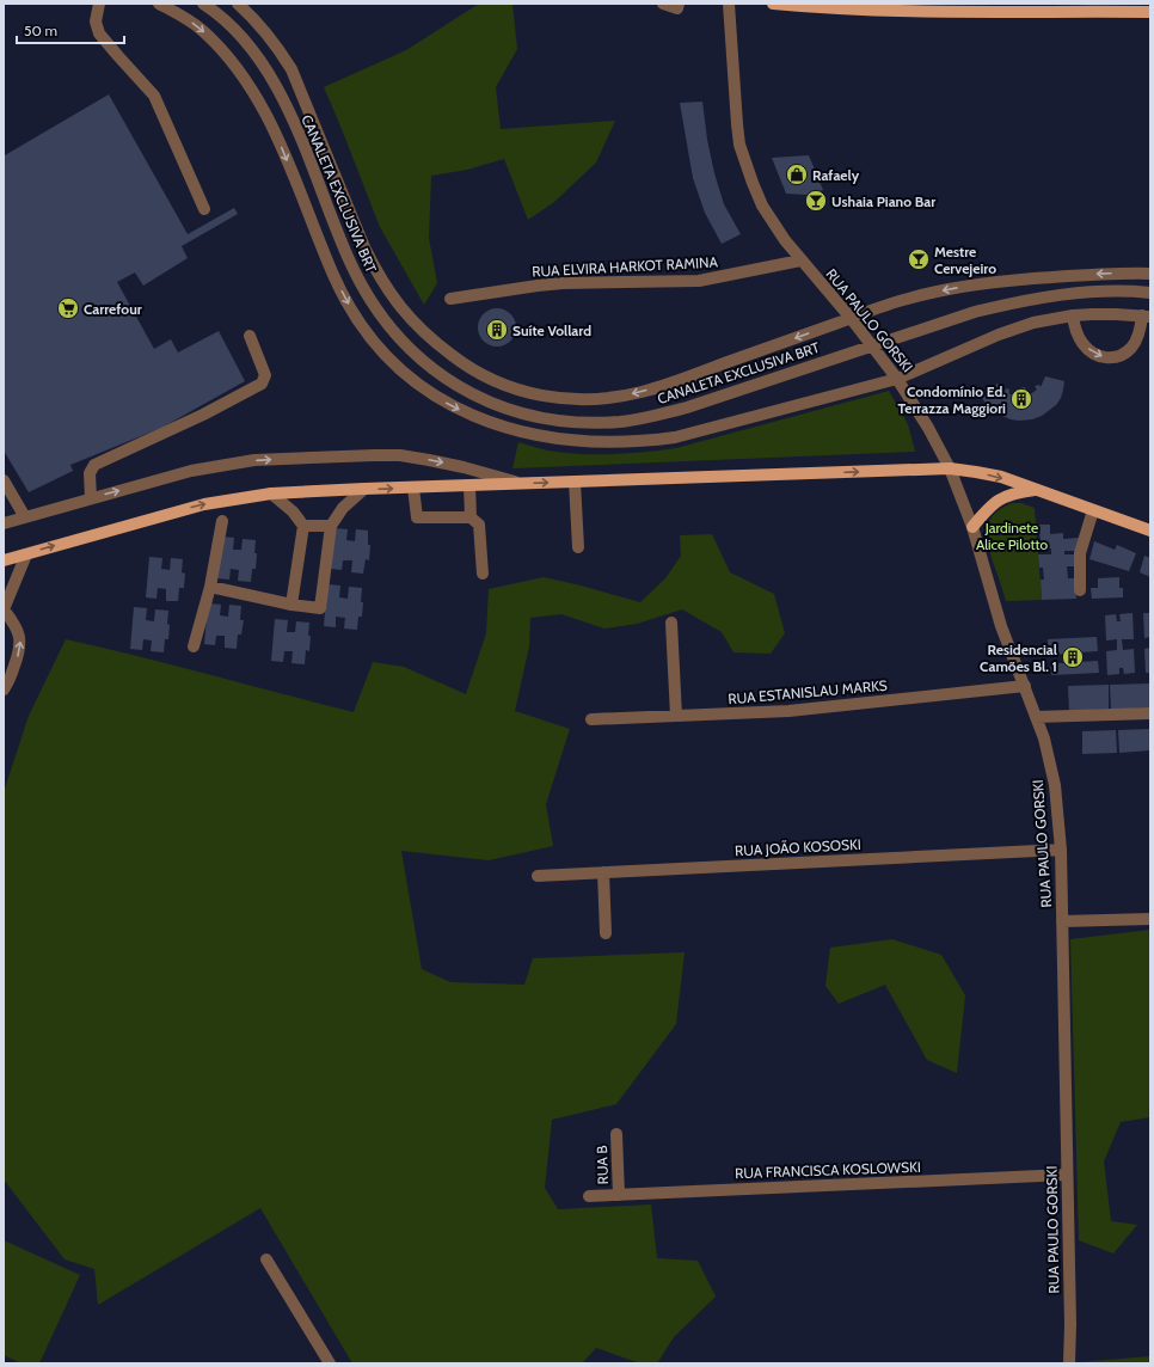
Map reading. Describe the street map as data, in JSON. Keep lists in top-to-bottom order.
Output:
{
  "streets": {
    "street": [
      "CANALETA EXCLUSIVA BRT",
      "RUA ELVIRA HARKOT RAMINA",
      "RUA PAULO GORSKI",
      "RUA ESTANISLAU MARKS",
      "RUA JOÃO KOSOSKI",
      "RUA B",
      "RUA FRANCISCA KOSLOWSKI"
    ]
  },
  "crossings": [
    ["RUA ELVIRA HARKOT RAMINA", "RUA PAULO GORSKI"],
    ["RUA PAULO GORSKI", "RUA ESTANISLAU MARKS"],
    ["RUA PAULO GORSKI", "RUA JOÃO KOSOSKI"],
    ["RUA PAULO GORSKI", "RUA FRANCISCA KOSLOWSKI"],
    ["RUA B", "RUA FRANCISCA KOSLOWSKI"]
  ],
  "parks": ["Jardinete Alice Pilotto"],
  "places": {
    "shop": ["Rafaely"],
    "bar": ["Ushaia Piano Bar", "Mestre Cervejeiro"],
    "supermarket": ["Carrefour"],
    "building": ["Suíte Vollard", "Condomínio Ed. Terrazza Maggiori", "Residencial Camões Bl. 1"]
  },
  "scale_bar": "50 m"
}
